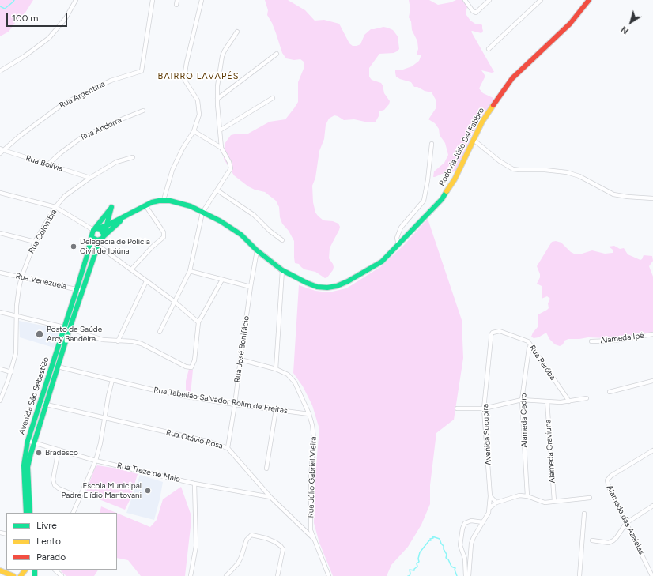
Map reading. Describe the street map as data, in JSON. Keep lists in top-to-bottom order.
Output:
{
  "streets": {
    "main road": ["Rodovia Júlio Dal Fabbro", "Avenida São Sebastião"],
    "street": [
      "Rua Argentina",
      "Rua Andorra",
      "Rua Bolívia",
      "Rua Colombia",
      "Rua Venezuela",
      "Alameda Ipê",
      "Rua José Bonifácio",
      "Rua Peróba",
      "Rua Tabelião Salvador Rolim de Freitas",
      "Alameda Cedro",
      "Avenida Sucupira",
      "Rua Otávio Rosa",
      "Alameda Craviuna",
      "Rua Treze de Maio",
      "Rua Júlio Gabriel Vieira",
      "Alameda das Azaleias"
    ]
  },
  "crossings": [
    ["Rua Argentina", "Rua Bolívia"],
    ["Rua Andorra", "Rua Bolívia"],
    ["Rodovia Júlio Dal Fabbro", "Rua José Bonifácio"],
    ["Rua Bolívia", "Rua Colombia"],
    ["Rua Colombia", "Rua Venezuela"],
    ["Rua Venezuela", "Avenida São Sebastião"],
    ["Rua José Bonifácio", "Rua Tabelião Salvador Rolim de Freitas"],
    ["Rua José Bonifácio", "Rua Otávio Rosa"],
    ["Rua José Bonifácio", "Rua Júlio Gabriel Vieira"],
    ["Rua Peróba", "Alameda Cedro"],
    ["Rua Peróba", "Avenida Sucupira"],
    ["Avenida São Sebastião", "Rua Tabelião Salvador Rolim de Freitas"],
    ["Avenida São Sebastião", "Rua Otávio Rosa"],
    ["Avenida São Sebastião", "Rua Treze de Maio"],
    ["Rua Tabelião Salvador Rolim de Freitas", "Rua Júlio Gabriel Vieira"],
    ["Rua Otávio Rosa", "Rua Treze de Maio"],
    ["Rua Otávio Rosa", "Rua Júlio Gabriel Vieira"]
  ],
  "districts": ["BAIRRO LAVAPÉS"],
  "places": [
    "Delegacia de Polícia Civil de Ibiúna",
    "Posto de Saúde Arcy Bandeira",
    "Bradesco",
    "Escola Municipal Padre Elídio Mantovani"
  ],
  "legend": ["Livre", "Lento", "Parado"],
  "scale_bar": "100 m",
  "north": "bottom left"
}
